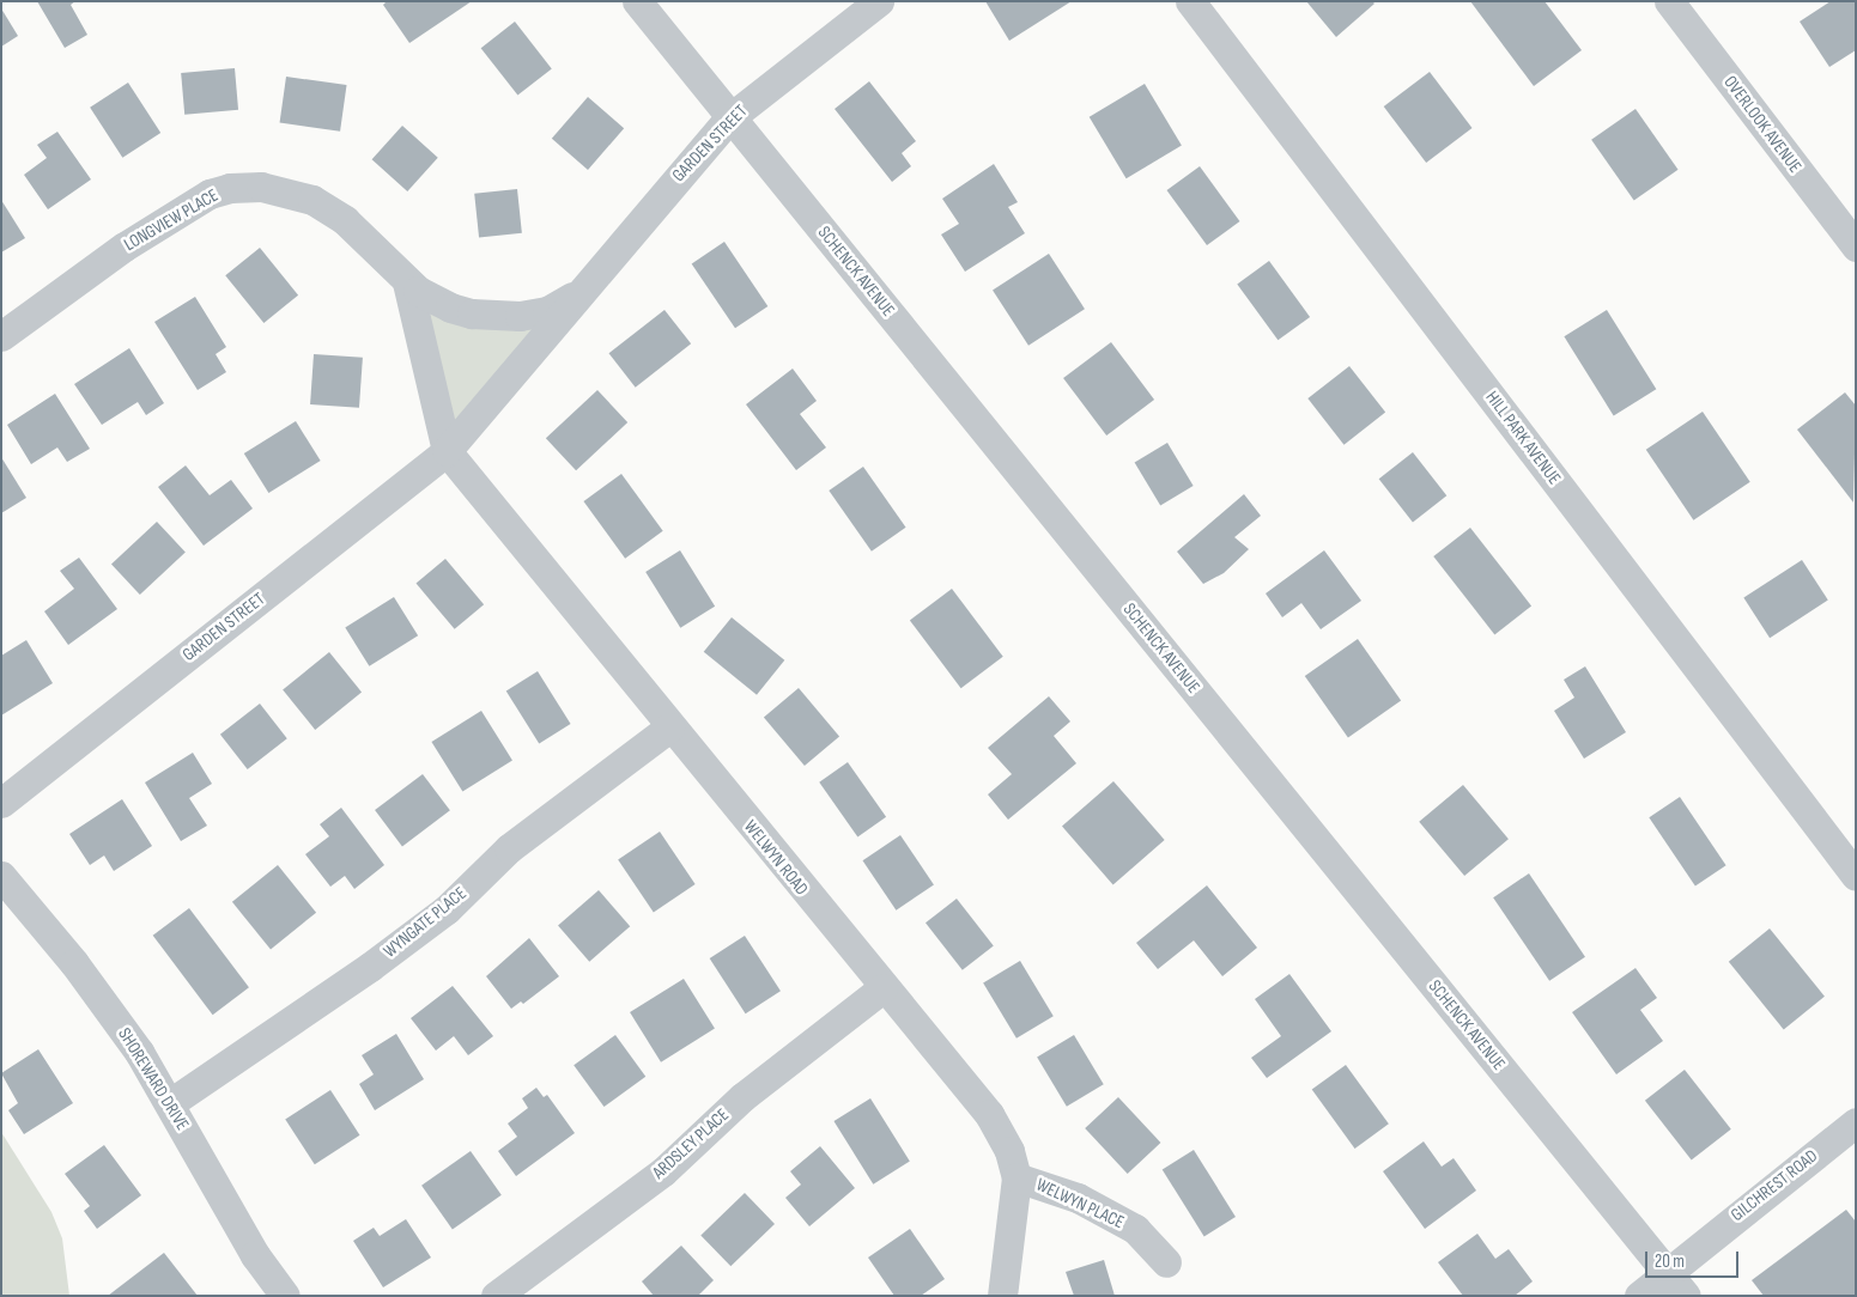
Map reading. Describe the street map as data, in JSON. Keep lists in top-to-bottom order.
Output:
{
  "streets": {
    "street": [
      "OVERLOOK AVENUE",
      "GARDEN STREET",
      "LONGVIEW PLACE",
      "SCHENCK AVENUE",
      "HILL PARK AVENUE",
      "WELWYN ROAD",
      "WYNGATE PLACE",
      "SHOREWARD DRIVE",
      "ARDSLEY PLACE",
      "GILCHREST ROAD",
      "WELWYN PLACE"
    ]
  },
  "crossings": [
    ["GARDEN STREET", "LONGVIEW PLACE"],
    ["GARDEN STREET", "SCHENCK AVENUE"],
    ["GARDEN STREET", "WELWYN ROAD"],
    ["SCHENCK AVENUE", "GILCHREST ROAD"],
    ["WELWYN ROAD", "WYNGATE PLACE"],
    ["WELWYN ROAD", "ARDSLEY PLACE"],
    ["WELWYN ROAD", "WELWYN PLACE"],
    ["WYNGATE PLACE", "SHOREWARD DRIVE"]
  ],
  "scale_bar": "20 m"
}
